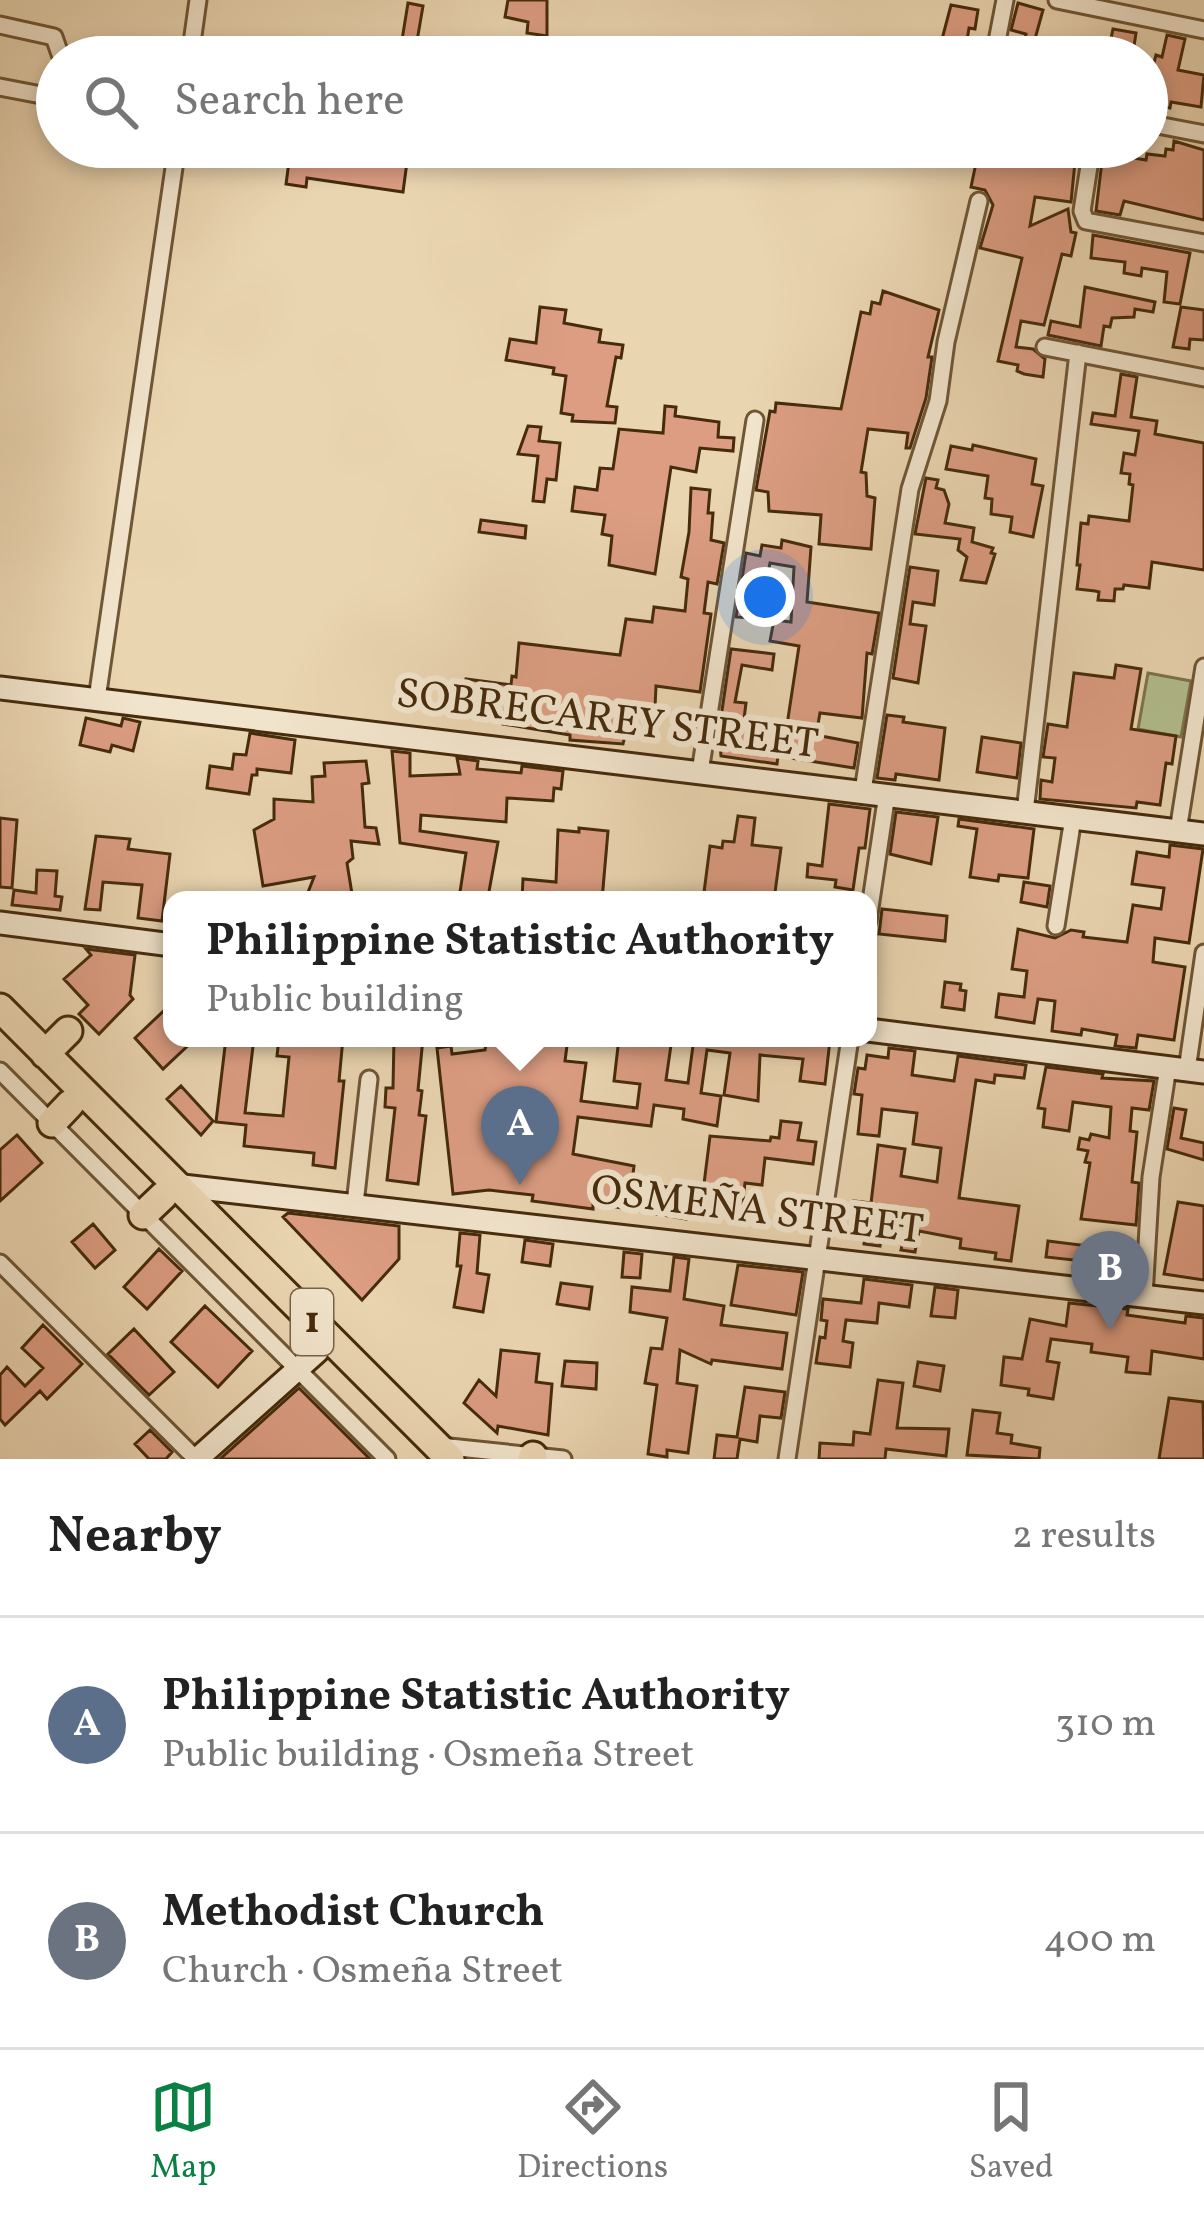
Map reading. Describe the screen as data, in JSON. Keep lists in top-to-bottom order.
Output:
{
  "streets": {
    "highway": ["1"],
    "street": ["SOBRECAREY STREET", "OSMEÑA STREET"]
  },
  "crossings": [
    ["OSMEÑA STREET", "1"]
  ],
  "page": {
    "search": "Search here",
    "popup": ["Philippine Statistic Authority", "Public building"],
    "pins": ["A", "B"],
    "heading": ["Nearby", "2 results"],
    "list": [
      {
        "mark": "A",
        "name": "Philippine Statistic Authority",
        "note": "Public building · Osmeña Street",
        "value": "310 m"
      },
      {
        "mark": "B",
        "name": "Methodist Church",
        "note": "Church · Osmeña Street",
        "value": "400 m"
      }
    ],
    "nav": ["Map", "Directions", "Saved"]
  }
}
